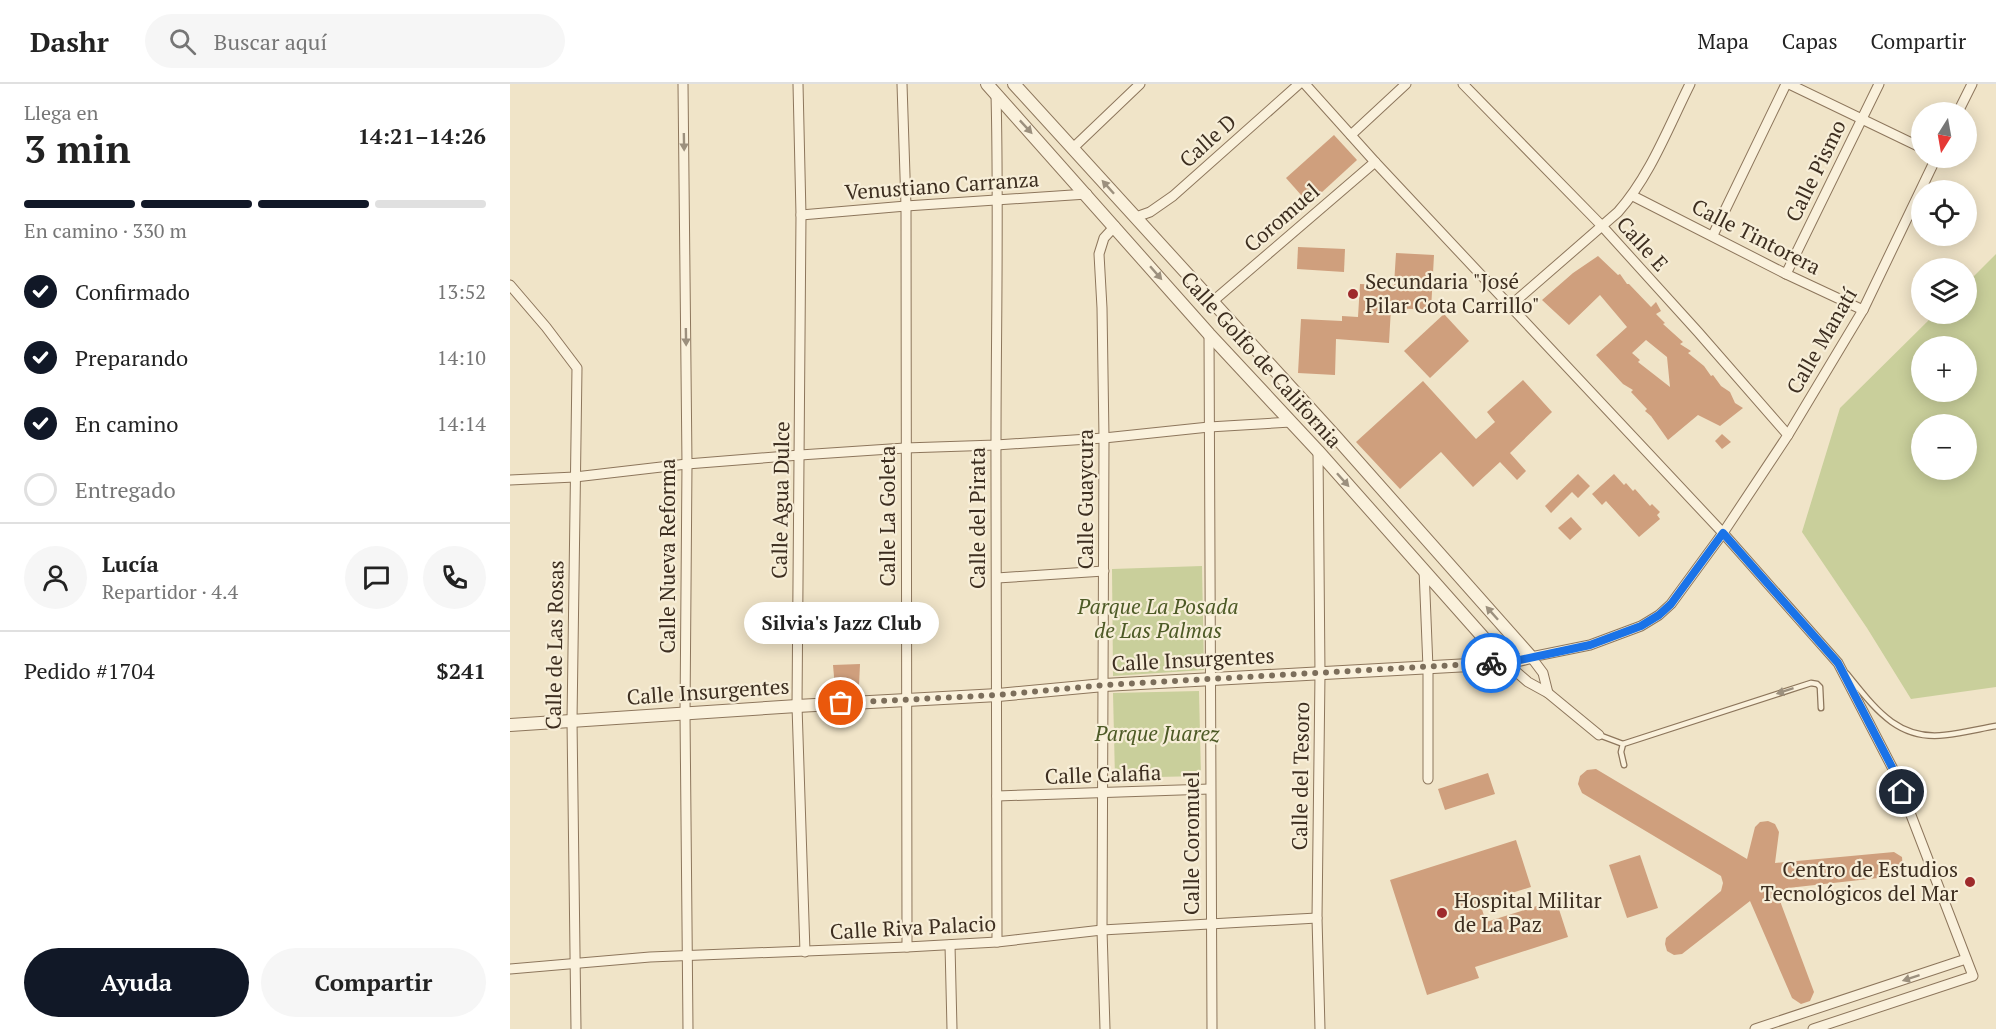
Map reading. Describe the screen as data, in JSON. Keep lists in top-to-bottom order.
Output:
{
  "streets": {
    "street": [
      "Calle D",
      "Calle Pismo",
      "Venustiano Carranza",
      "Coromuel",
      "Calle Tintorera",
      "Calle E",
      "Calle Manatí",
      "Calle Golfo de California",
      "Calle Guaycura",
      "Calle Agua Dulce",
      "Calle La Goleta",
      "Calle del Pirata",
      "Calle Nueva Reforma",
      "Calle de Las Rosas",
      "Calle Insurgentes",
      "Calle Calafia",
      "Calle del Tesoro",
      "Calle Coromuel",
      "Calle Riva Palacio"
    ]
  },
  "crossings": [
    ["Calle D", "Calle Golfo de California"],
    ["Calle Pismo", "Calle Tintorera"],
    ["Venustiano Carranza", "Calle Golfo de California"],
    ["Venustiano Carranza", "Calle Agua Dulce"],
    ["Venustiano Carranza", "Calle La Goleta"],
    ["Venustiano Carranza", "Calle del Pirata"],
    ["Coromuel", "Calle Golfo de California"],
    ["Calle Tintorera", "Calle Manatí"],
    ["Calle E", "Calle Manatí"],
    ["Calle Manatí", "Calle Insurgentes"],
    ["Calle Golfo de California", "Calle Guaycura"],
    ["Calle Golfo de California", "Calle del Pirata"],
    ["Calle Golfo de California", "Calle Insurgentes"],
    ["Calle Golfo de California", "Calle del Tesoro"],
    ["Calle Golfo de California", "Calle Coromuel"],
    ["Calle Guaycura", "Calle Insurgentes"],
    ["Calle Guaycura", "Calle Calafia"],
    ["Calle Guaycura", "Calle Riva Palacio"],
    ["Calle Agua Dulce", "Calle Insurgentes"],
    ["Calle Agua Dulce", "Calle Riva Palacio"],
    ["Calle La Goleta", "Calle Insurgentes"],
    ["Calle La Goleta", "Calle Riva Palacio"],
    ["Calle del Pirata", "Calle Insurgentes"],
    ["Calle del Pirata", "Calle Calafia"],
    ["Calle del Pirata", "Calle Riva Palacio"],
    ["Calle Nueva Reforma", "Calle Insurgentes"],
    ["Calle Nueva Reforma", "Calle Riva Palacio"],
    ["Calle de Las Rosas", "Calle Insurgentes"],
    ["Calle de Las Rosas", "Calle Riva Palacio"],
    ["Calle Insurgentes", "Calle del Tesoro"],
    ["Calle Insurgentes", "Calle Coromuel"],
    ["Calle Calafia", "Calle Coromuel"],
    ["Calle del Tesoro", "Calle Riva Palacio"],
    ["Calle Coromuel", "Calle Riva Palacio"]
  ],
  "one_way": ["Calle Nueva Reforma"],
  "parks": ["Parque La Posada de Las Palmas", "Parque Juarez"],
  "places": [
    "Secundaria \"José Pilar Cota Carrillo\"",
    "Silvia's Jazz Club",
    "Centro de Estudios Tecnológicos del Mar",
    "Hospital Militar de La Paz"
  ],
  "north": "bottom",
  "page": {
    "header": "Dashr",
    "search": "Buscar aquí",
    "nav": ["Mapa", "Capas", "Compartir"],
    "heading": ["3 min", "Llega en", "14:21–14:26"],
    "panel": [
      "Lucía",
      "Repartidor · 4.4",
      "Pedido #1704",
      "$241"
    ],
    "map_buttons": ["+", "−"],
    "bar": "En camino · 330 m",
    "list": [
      ["Confirmado", "13:52"],
      ["Preparando", "14:10"],
      ["En camino", "14:14"],
      "Entregado"
    ],
    "bubble": "Silvia's Jazz Club",
    "buttons": ["Ayuda", "Compartir"]
  }
}
